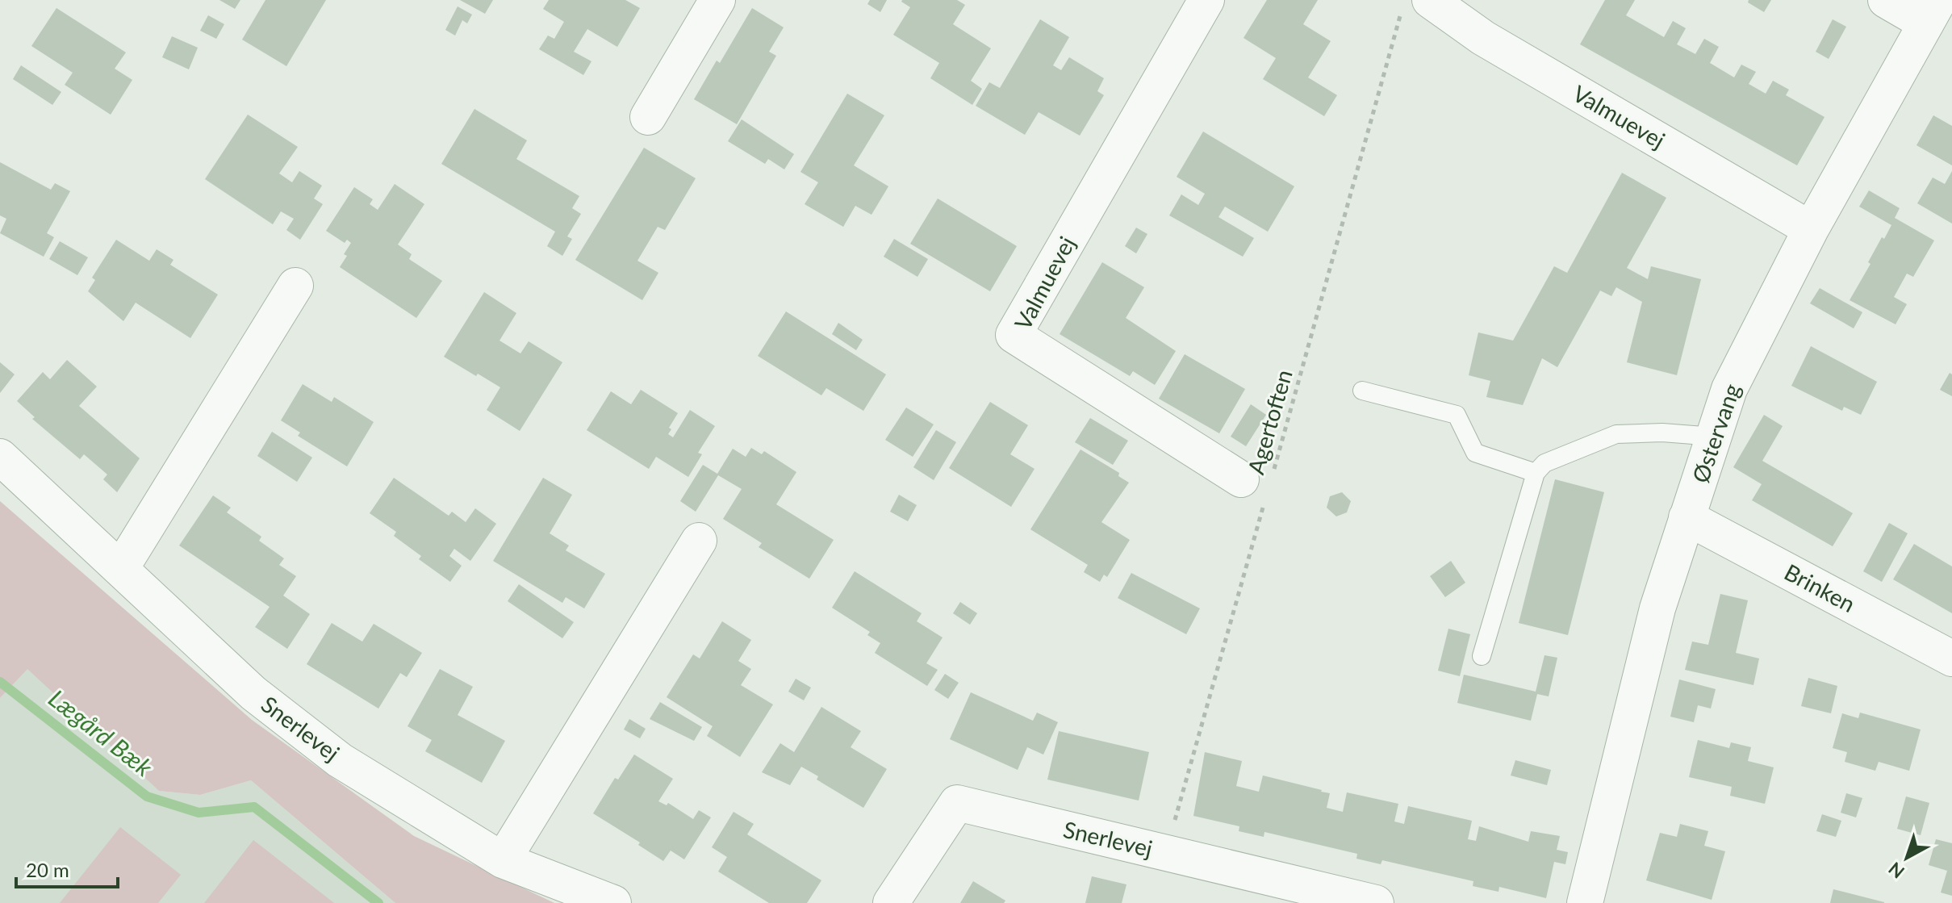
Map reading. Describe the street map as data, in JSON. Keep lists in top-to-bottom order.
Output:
{
  "streets": {
    "street": [
      "Valmuevej",
      "Østervang",
      "Brinken",
      "Snerlevej"
    ],
    "path": ["Agertoften"]
  },
  "crossings": [
    ["Valmuevej", "Agertoften"],
    ["Valmuevej", "Østervang"],
    ["Agertoften", "Snerlevej"],
    ["Østervang", "Brinken"]
  ],
  "water": ["Lægård Bæk"],
  "scale_bar": "20 m",
  "north": "bottom left"
}
